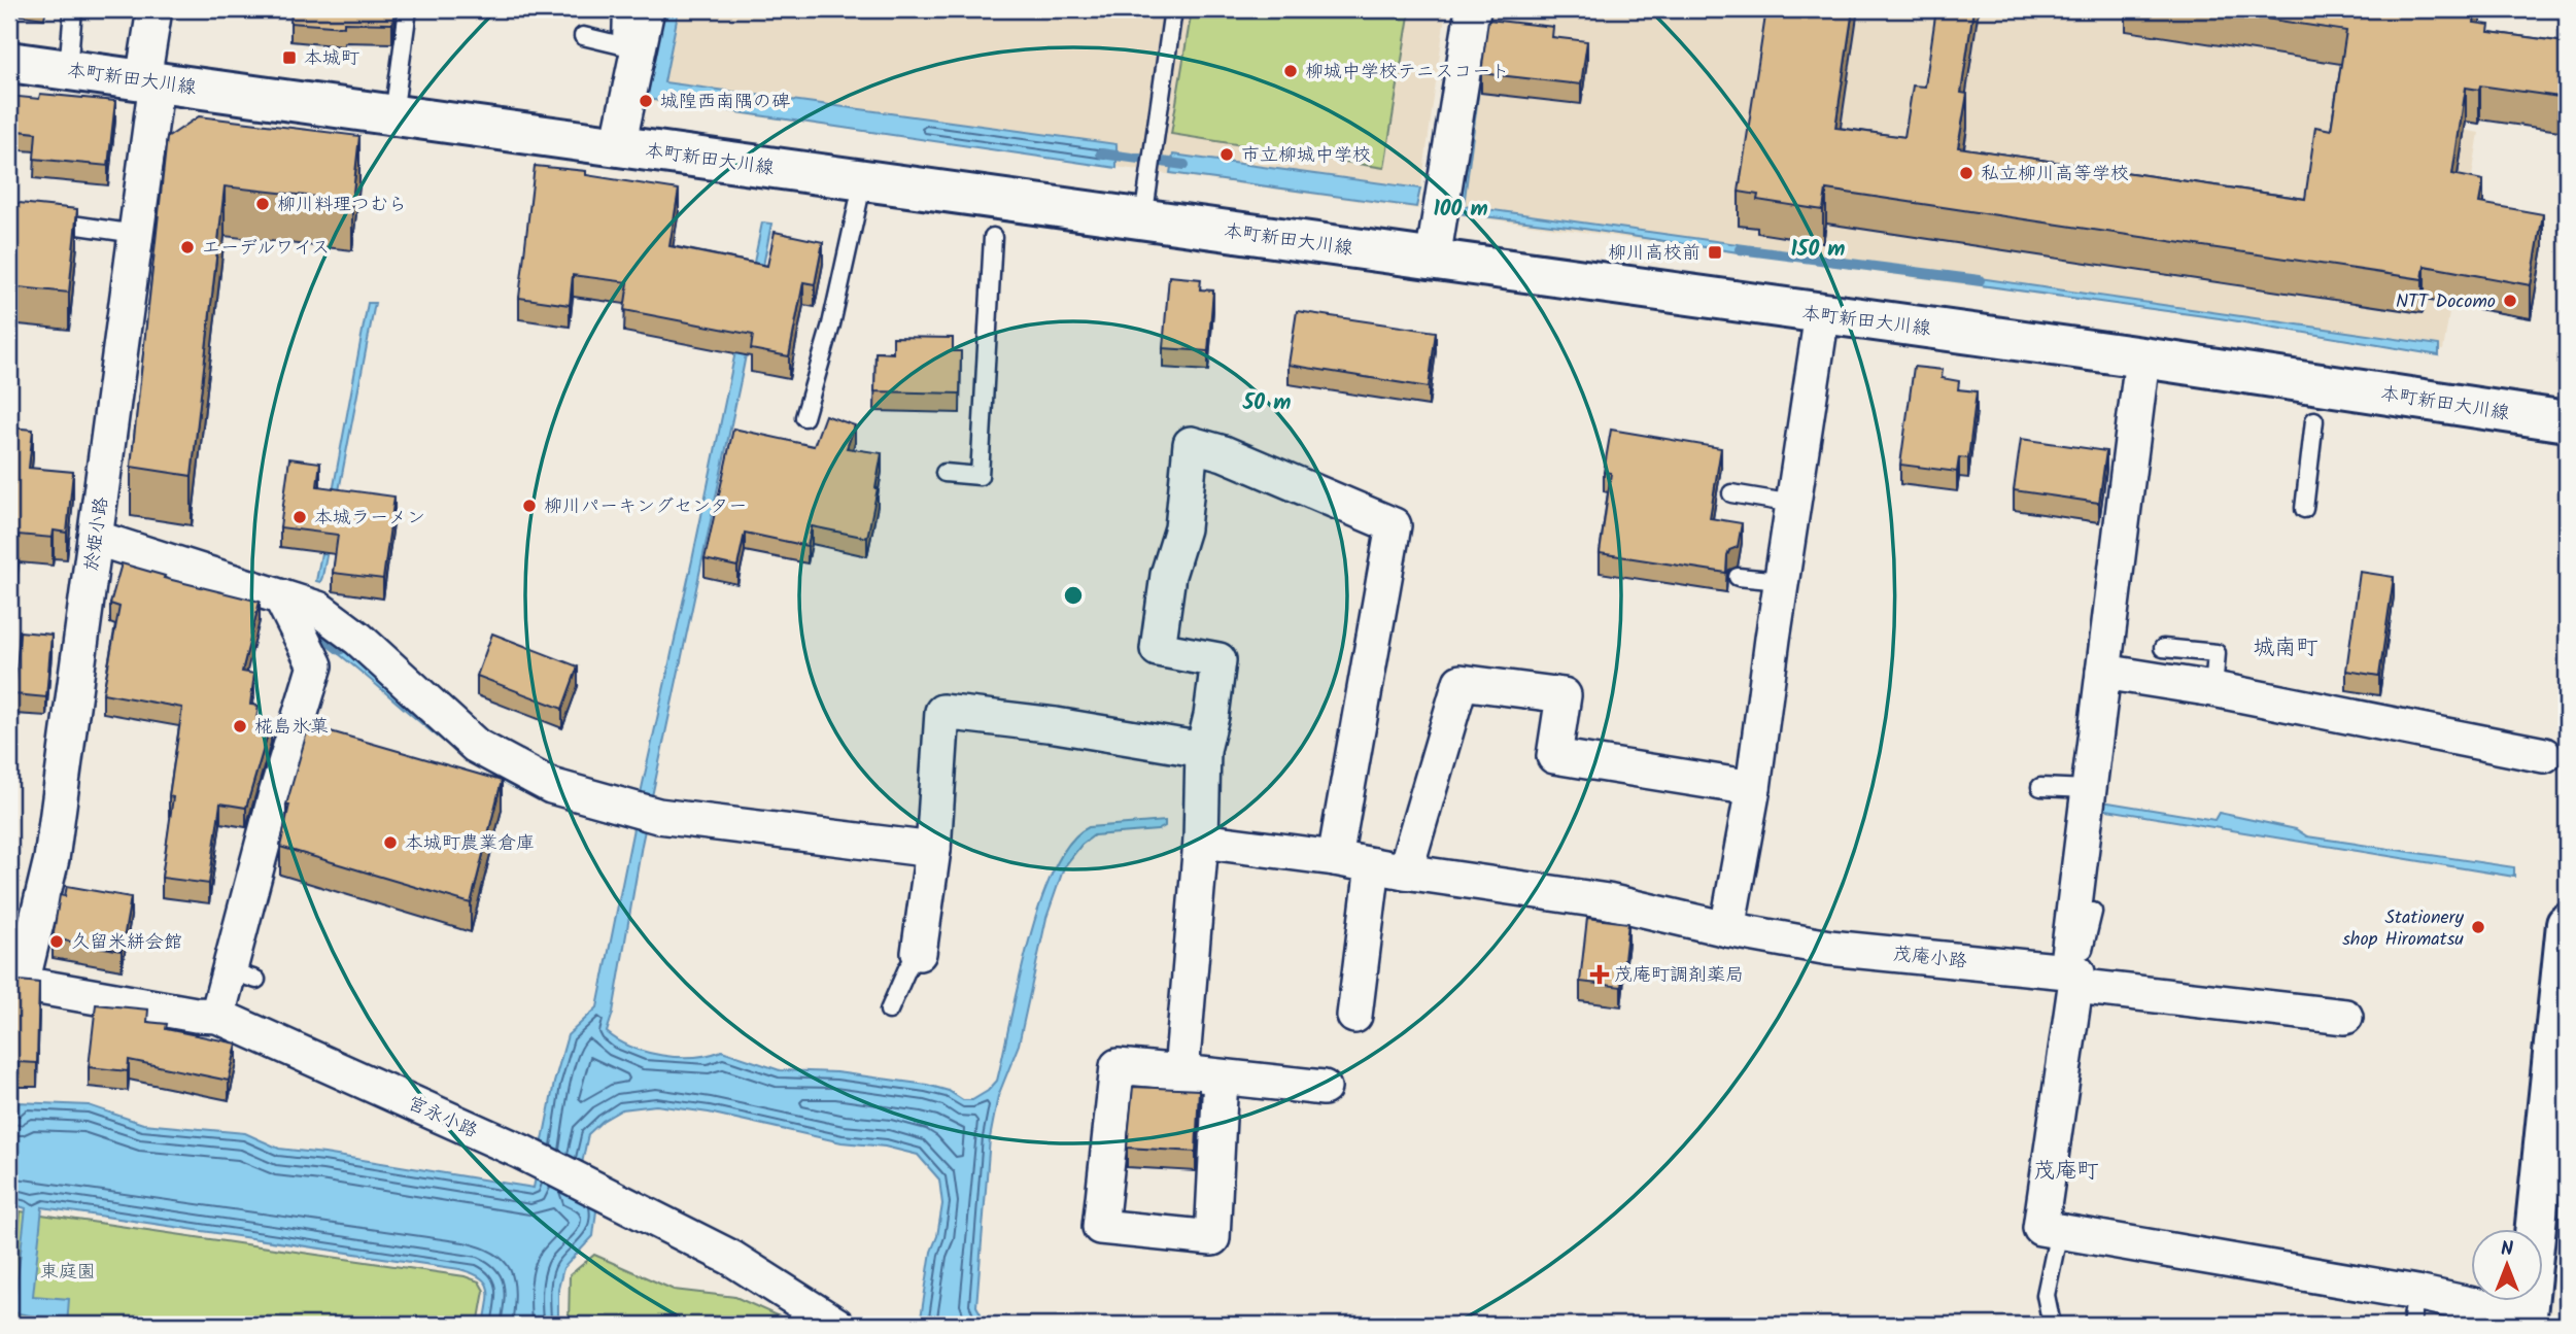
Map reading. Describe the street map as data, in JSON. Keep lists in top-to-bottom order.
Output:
{
  "streets": {
    "main road": ["本町新田大川線"],
    "street": ["於姫小路", "茂庵小路", "宮永小路"]
  },
  "crossings": [
    ["本町新田大川線", "於姫小路"],
    ["於姫小路", "宮永小路"]
  ],
  "districts": ["城南町", "茂庵町"],
  "parks": ["東庭園"],
  "places": {
    "transit": ["本城町", "柳川高校前"],
    "other": [
      "柳城中学校テニスコート",
      "城隍西南隅の碑",
      "市立柳城中学校",
      "私立柳川高等学校",
      "柳川料理つむら",
      "エーデルワイス",
      "NTT Docomo",
      "柳川パーキングセンター",
      "本城ラーメン",
      "椛島氷菓",
      "本城町農業倉庫",
      "Stationery shop Hiromatsu",
      "久留米絣会館"
    ],
    "health": ["茂庵町調剤薬局"]
  },
  "north": "top",
  "rings": ["100 m", "150 m", "50 m"]
}
